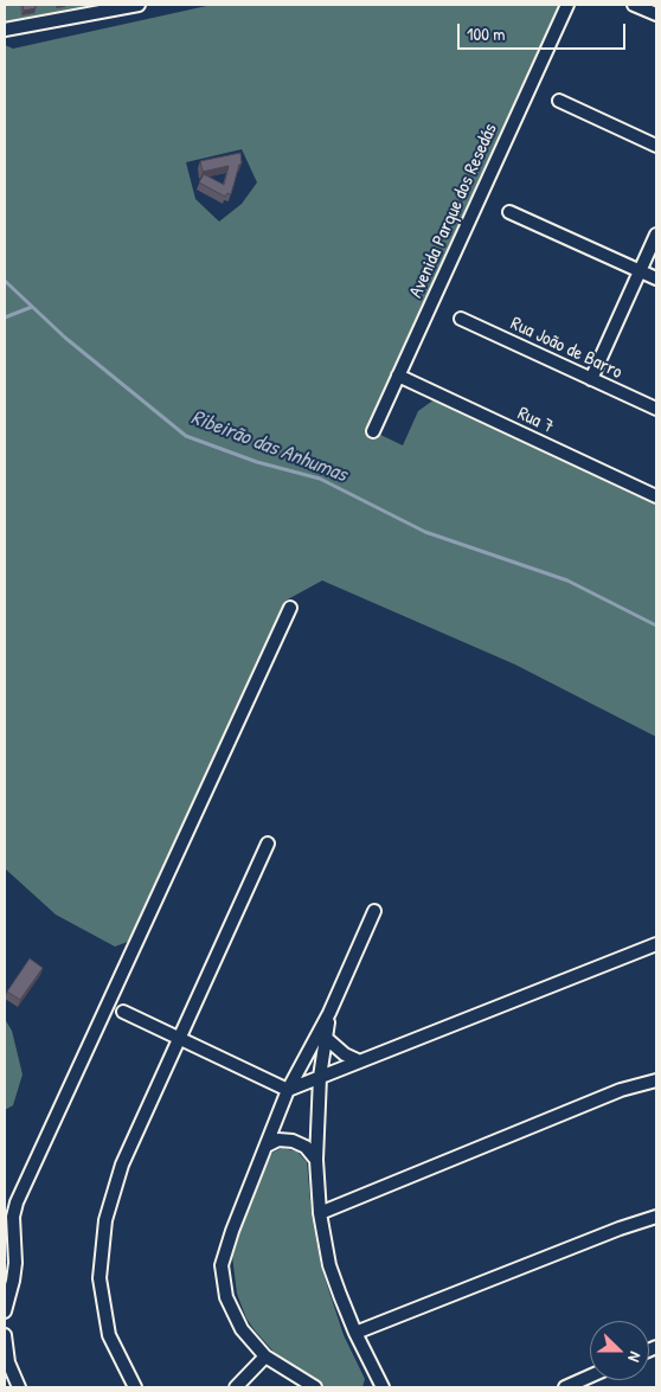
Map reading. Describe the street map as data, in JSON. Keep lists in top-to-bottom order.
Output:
{
  "streets": {
    "street": ["Avenida Parque dos Resedás", "Rua João de Barro", "Rua 7"]
  },
  "crossings": [
    ["Avenida Parque dos Resedás", "Rua 7"]
  ],
  "water": ["Ribeirão das Anhumas"],
  "scale_bar": "100 m",
  "north": "right"
}
